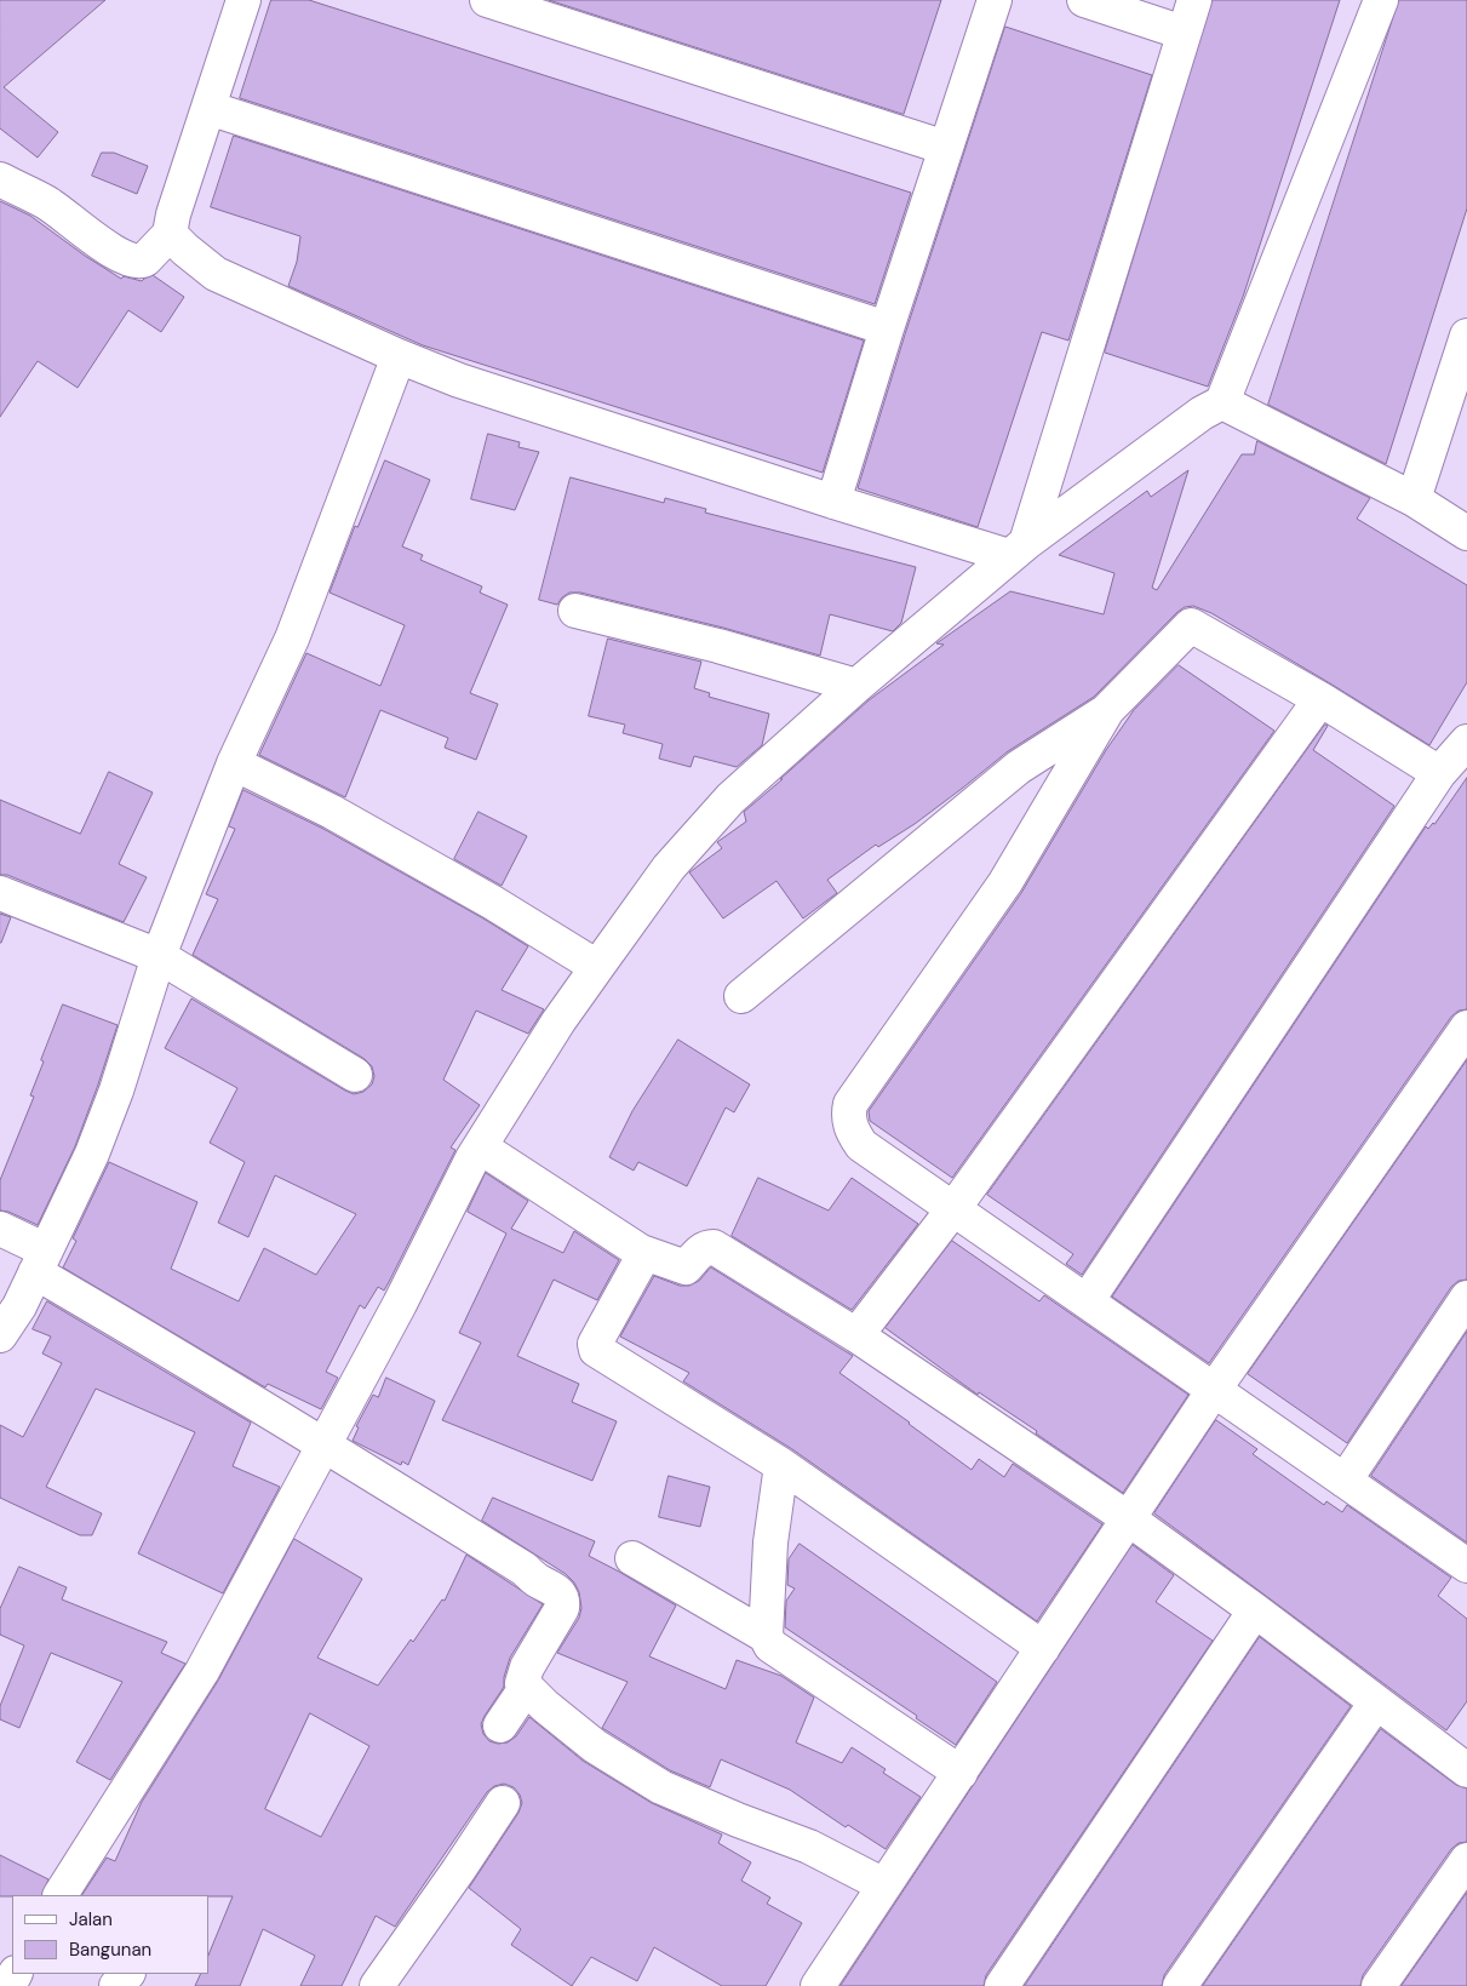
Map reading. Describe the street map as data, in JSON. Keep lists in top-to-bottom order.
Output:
{
  "legend": ["Jalan", "Bangunan"]
}
